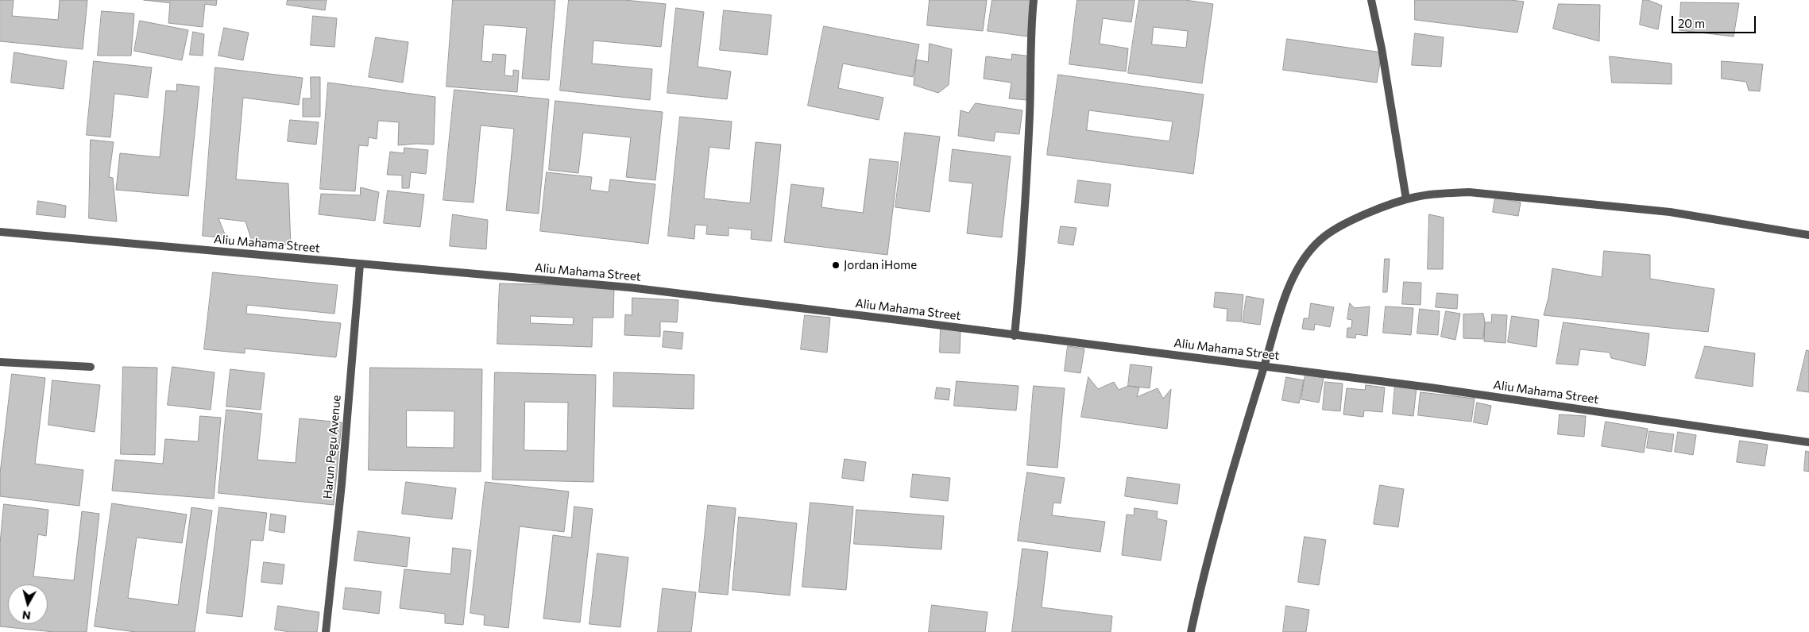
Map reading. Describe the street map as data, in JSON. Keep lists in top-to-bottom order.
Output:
{
  "streets": {
    "street": ["Aliu Mahama Street", "Harun Pegu Avenue"]
  },
  "crossings": [
    ["Aliu Mahama Street", "Harun Pegu Avenue"]
  ],
  "places": ["Jordan iHome"],
  "scale_bar": "20 m",
  "north": "bottom"
}
